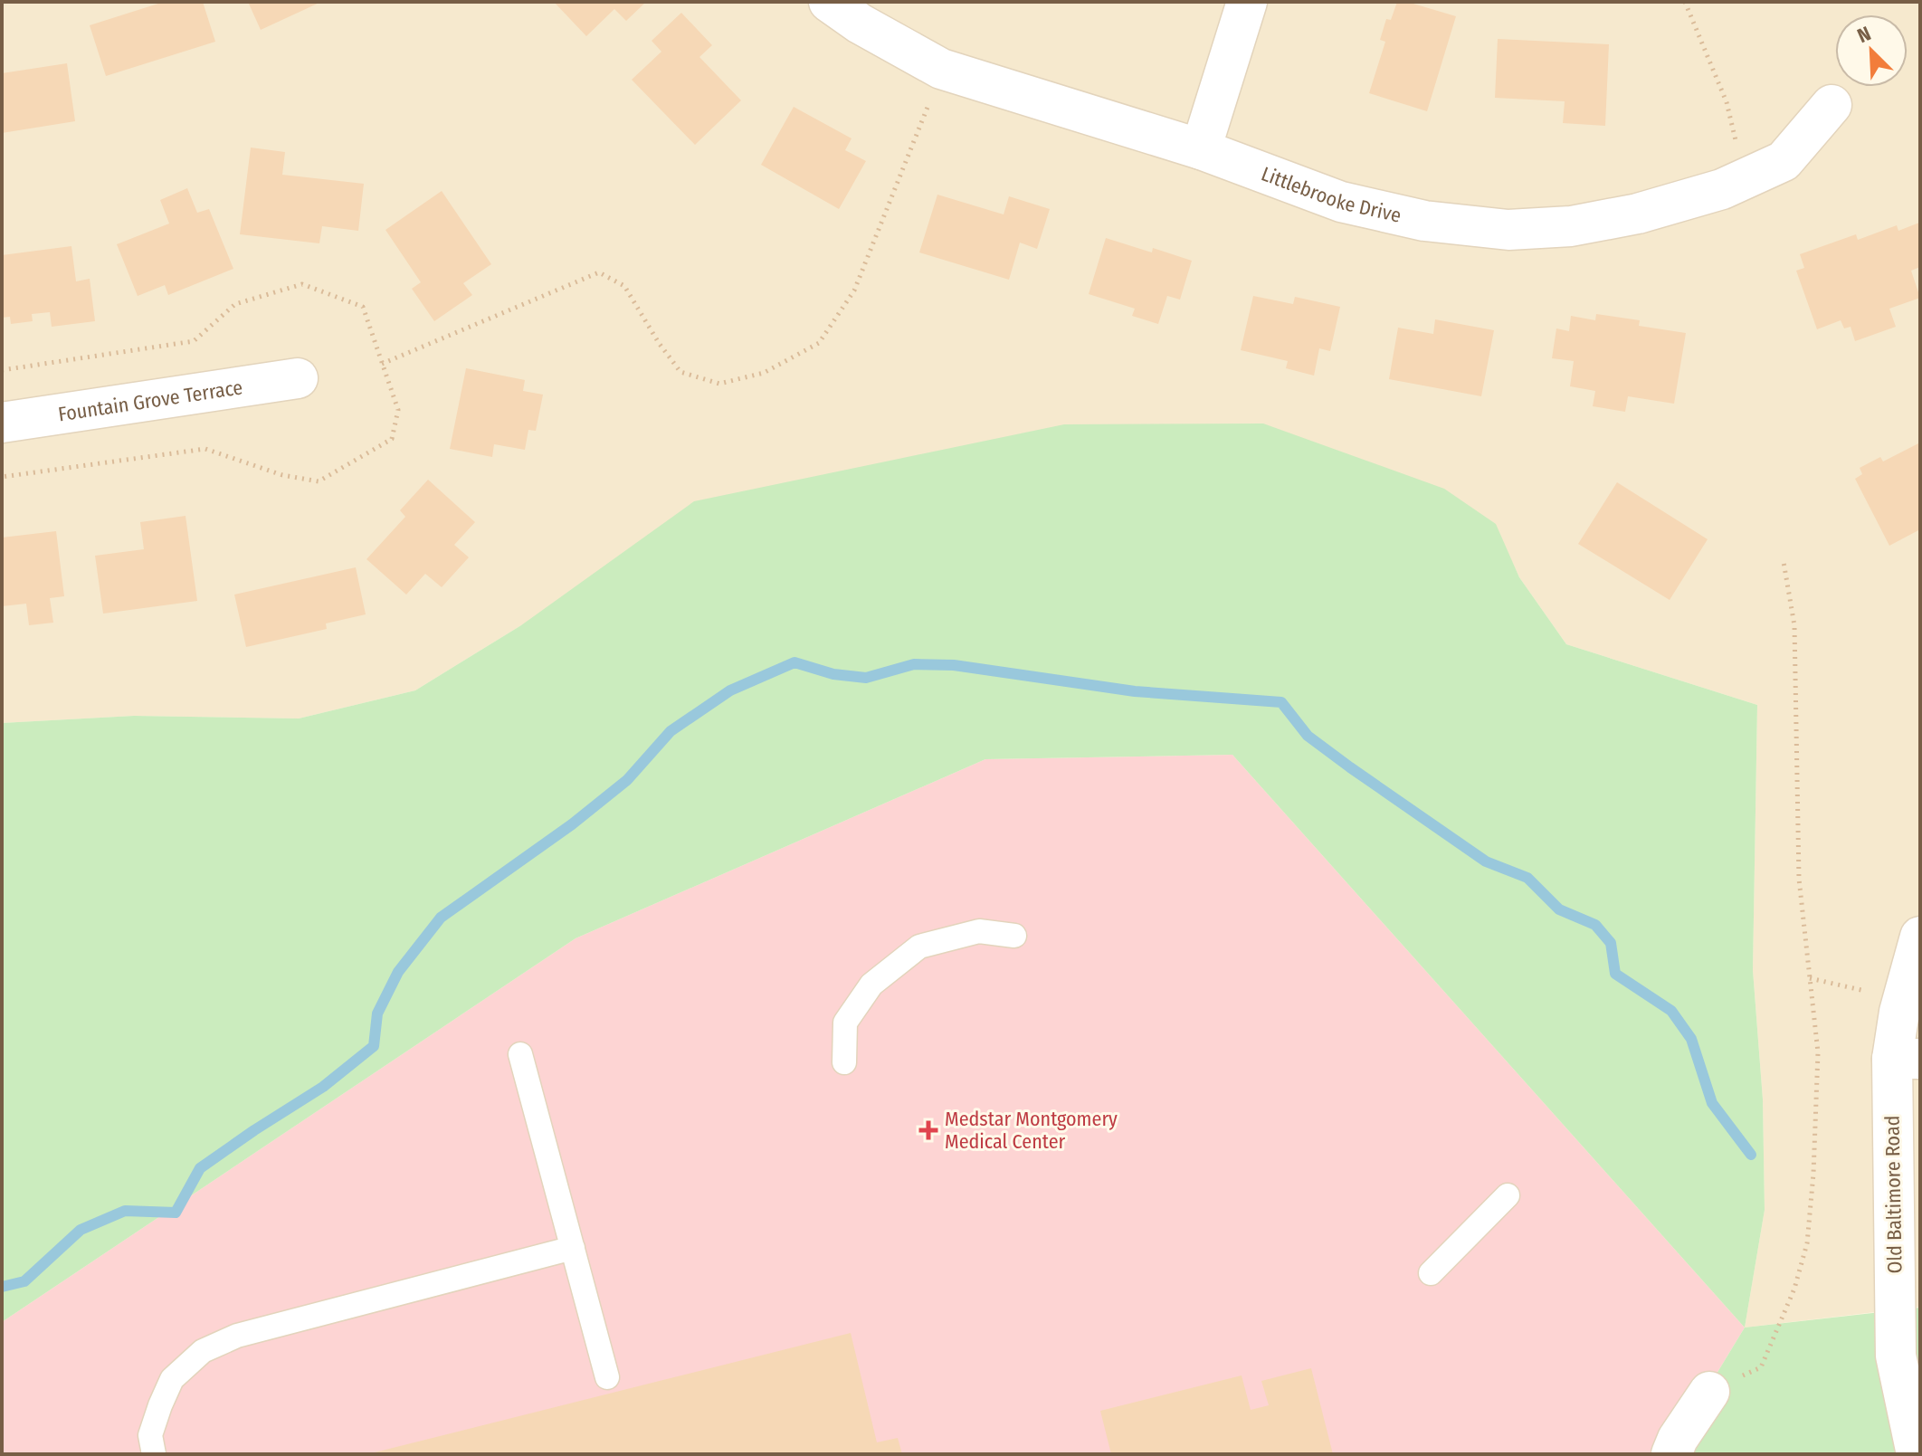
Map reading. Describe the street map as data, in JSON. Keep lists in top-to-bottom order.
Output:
{
  "streets": {
    "street": ["Littlebrooke Drive", "Fountain Grove Terrace", "Old Baltimore Road"]
  },
  "places": {
    "health": ["Medstar Montgomery Medical Center"]
  },
  "north": "top left"
}
